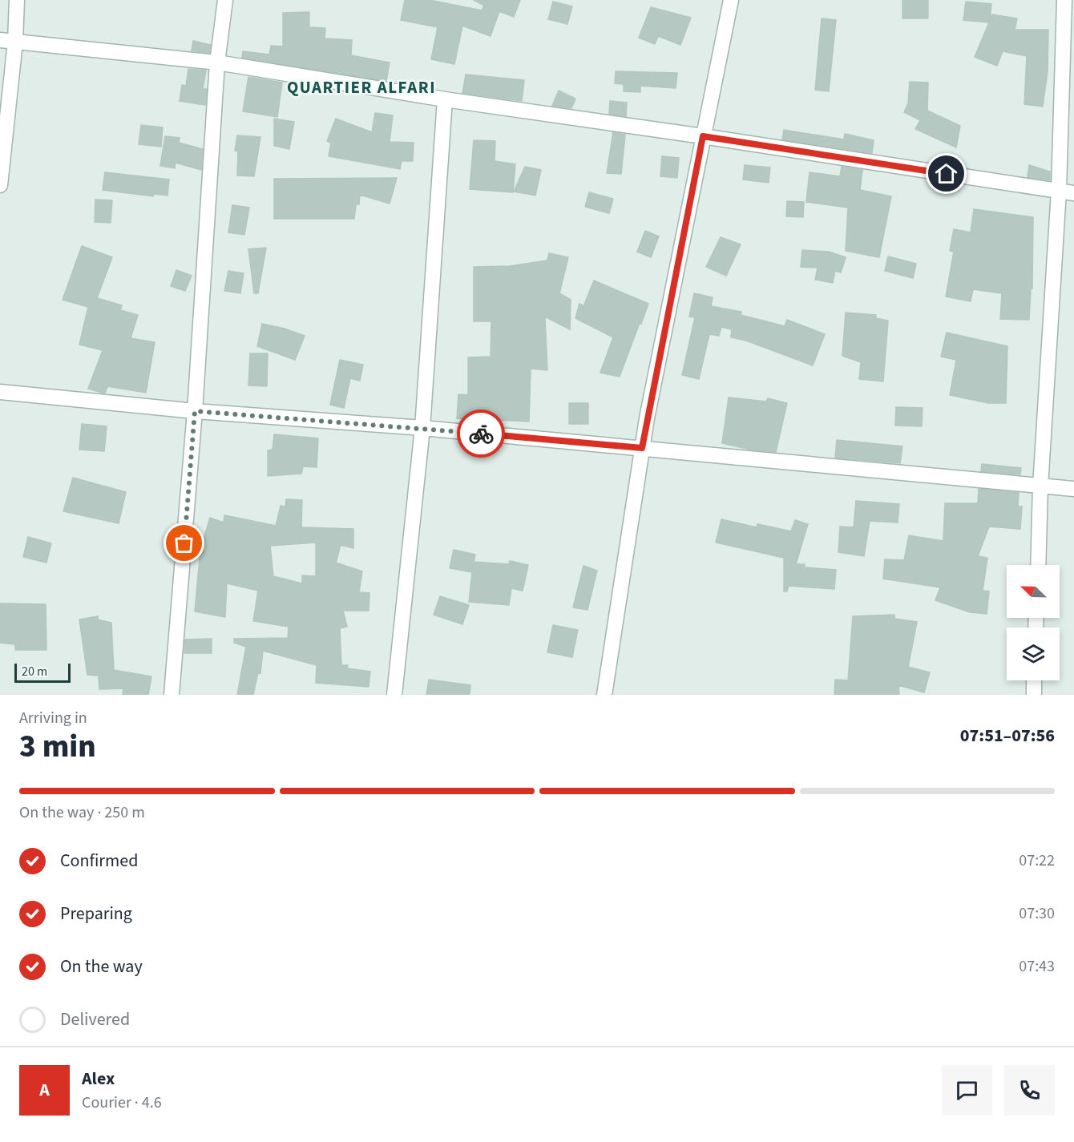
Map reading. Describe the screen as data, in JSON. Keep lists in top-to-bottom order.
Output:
{
  "districts": ["QUARTIER ALFARI"],
  "scale_bar": "20 m",
  "north": "top left",
  "page": {
    "scale": "20 m",
    "heading": ["3 min", "Arriving in", "07:51–07:56"],
    "panel": ["Alex", "Courier · 4.6"],
    "bar": "On the way · 250 m",
    "list": [
      ["Confirmed", "07:22"],
      ["Preparing", "07:30"],
      ["On the way", "07:43"],
      "Delivered"
    ],
    "round": "A"
  }
}
